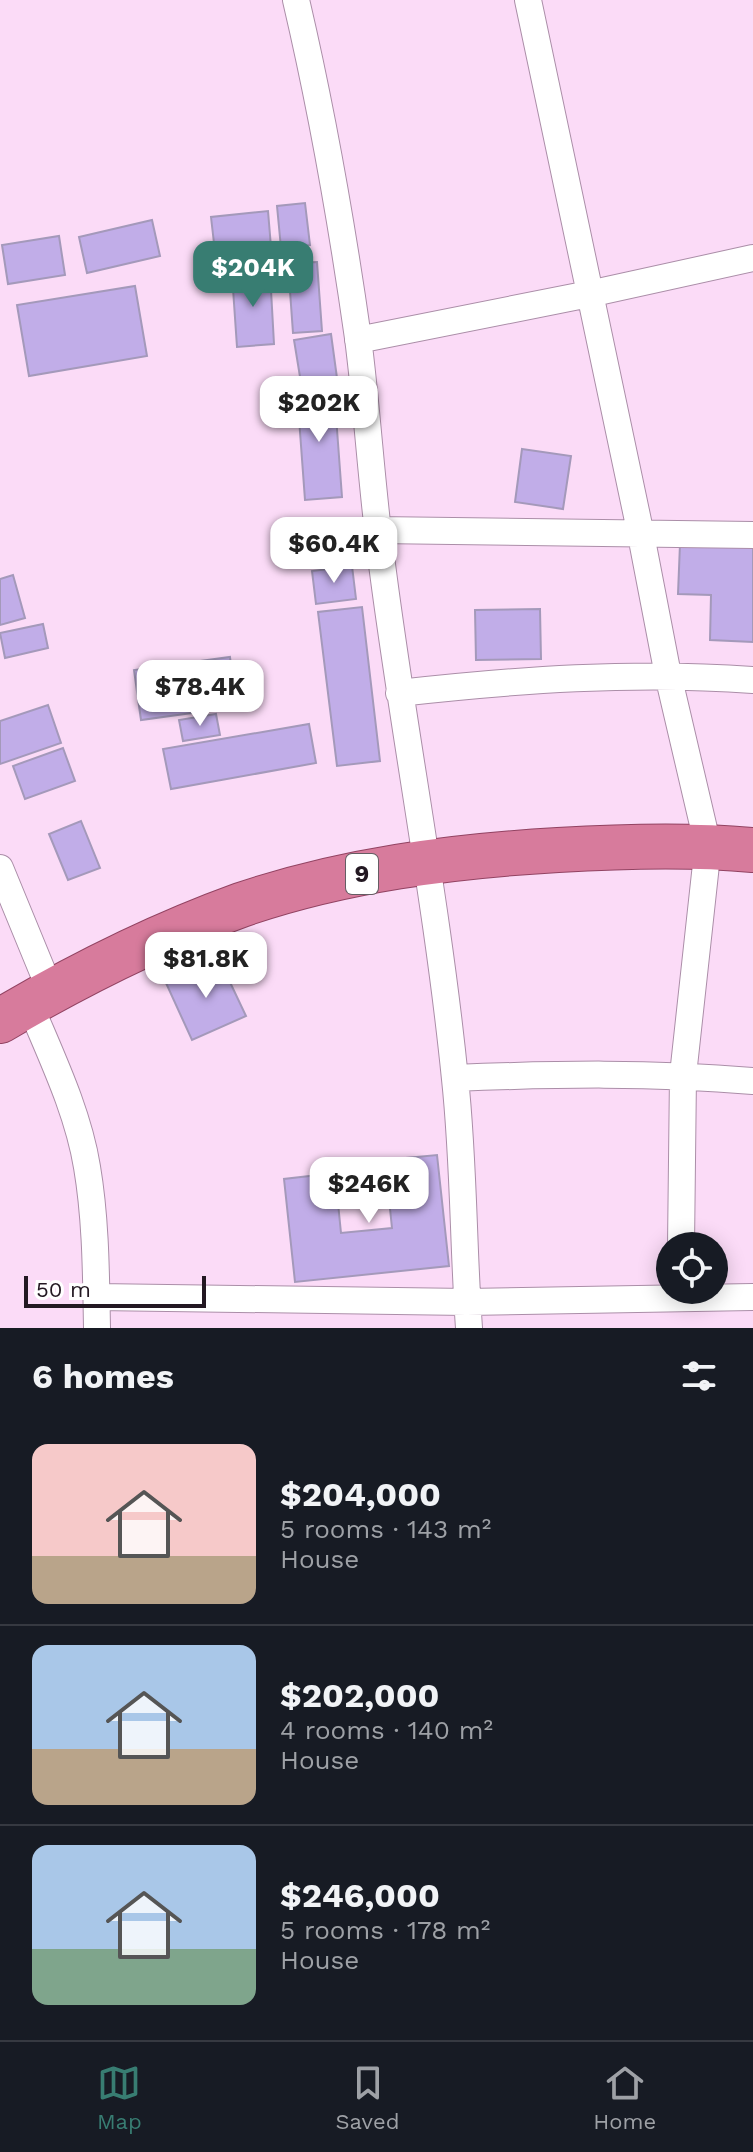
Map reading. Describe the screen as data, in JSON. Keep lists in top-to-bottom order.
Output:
{
  "streets": {
    "highway": ["9"]
  },
  "scale_bar": "50 m",
  "page": {
    "price": [
      "$204K",
      "$202K",
      "$60.4K",
      "$78.4K",
      "$81.8K",
      "$246K"
    ],
    "scale": "50 m",
    "heading": "6 homes",
    "list": [
      {
        "name": "$204,000",
        "note": "5 rooms · 143 m² · House"
      },
      {
        "name": "$202,000",
        "note": "4 rooms · 140 m² · House"
      },
      {
        "name": "$246,000",
        "note": "5 rooms · 178 m² · House"
      }
    ],
    "tabs": ["Map", "Saved", "Home"]
  }
}
